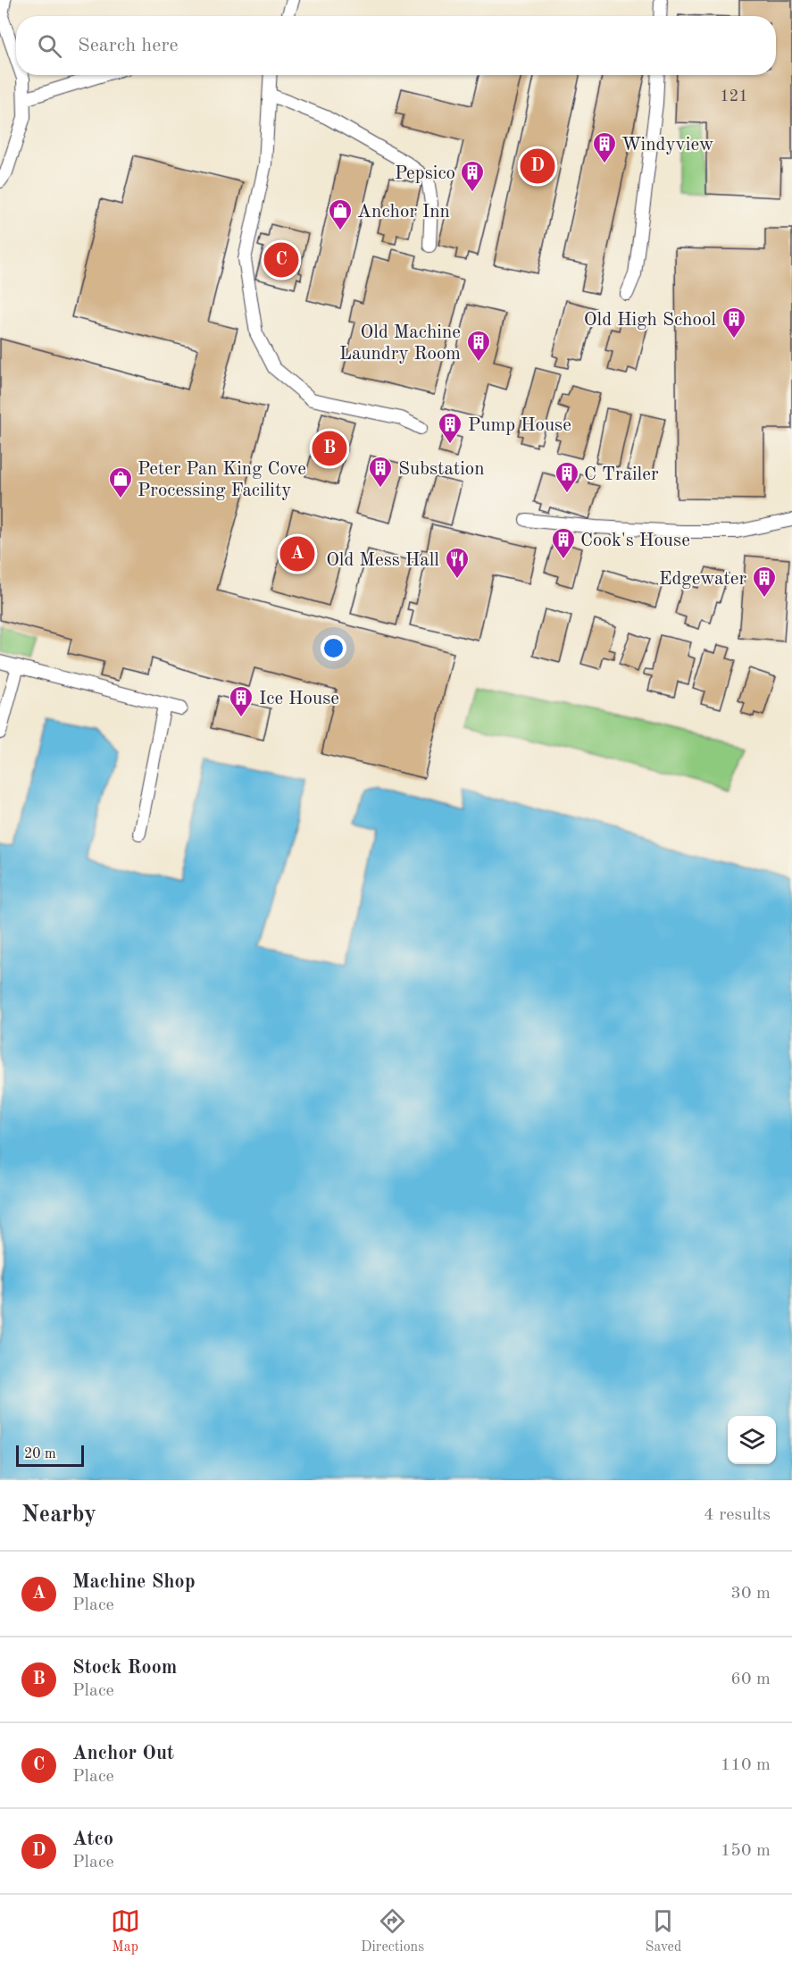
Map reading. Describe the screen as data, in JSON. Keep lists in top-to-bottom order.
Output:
{
  "places": {
    "building": [
      "Windyview",
      "Pepsico",
      "Old High School",
      "Old Machine Laundry Room",
      "Pump House",
      "Substation",
      "C Trailer",
      "Cook's House",
      "Edgewater",
      "Ice House"
    ],
    "shop": ["Anchor Inn", "Peter Pan King Cove Processing Facility"],
    "restaurant": ["Old Mess Hall"]
  },
  "house_numbers": ["121"],
  "scale_bar": "20 m",
  "page": {
    "search": "Search here",
    "pins": [
      "D",
      "C",
      "B",
      "A"
    ],
    "scale": "20 m",
    "heading": ["Nearby", "4 results"],
    "list": [
      {
        "mark": "A",
        "name": "Machine Shop",
        "note": "Place",
        "value": "30 m"
      },
      {
        "mark": "B",
        "name": "Stock Room",
        "note": "Place",
        "value": "60 m"
      },
      {
        "mark": "C",
        "name": "Anchor Out",
        "note": "Place",
        "value": "110 m"
      },
      {
        "mark": "D",
        "name": "Atco",
        "note": "Place",
        "value": "150 m"
      }
    ],
    "nav": ["Map", "Directions", "Saved"]
  }
}
